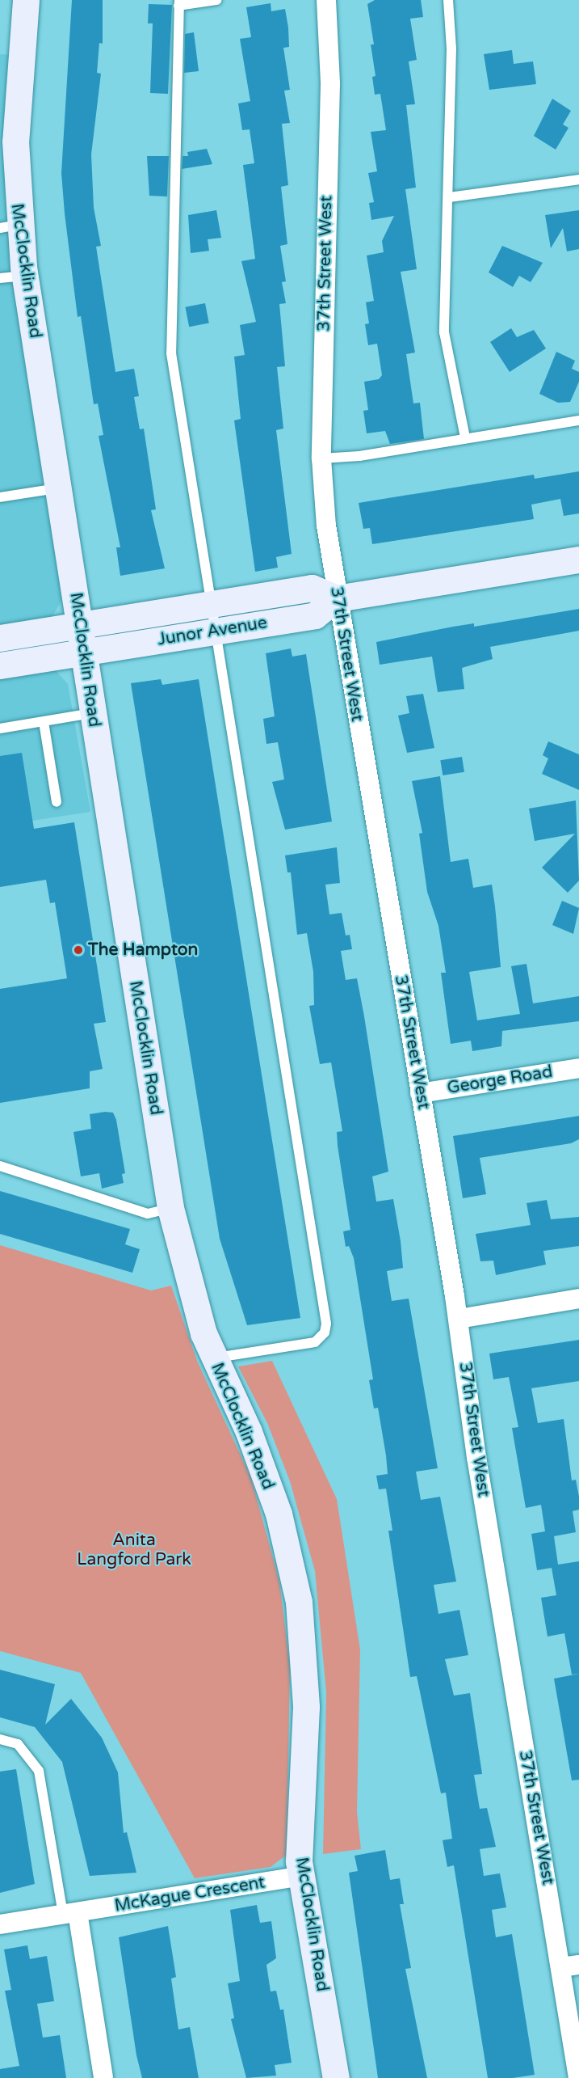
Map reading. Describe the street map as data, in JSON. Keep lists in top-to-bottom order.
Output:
{
  "streets": {
    "street": [
      "37th Street West",
      "McClocklin Road",
      "Junor Avenue",
      "George Road",
      "McKague Crescent"
    ]
  },
  "crossings": [
    ["37th Street West", "Junor Avenue"],
    ["37th Street West", "George Road"],
    ["McClocklin Road", "Junor Avenue"],
    ["McClocklin Road", "McKague Crescent"]
  ],
  "parks": ["Anita Langford Park"],
  "places": ["The Hampton"]
}
